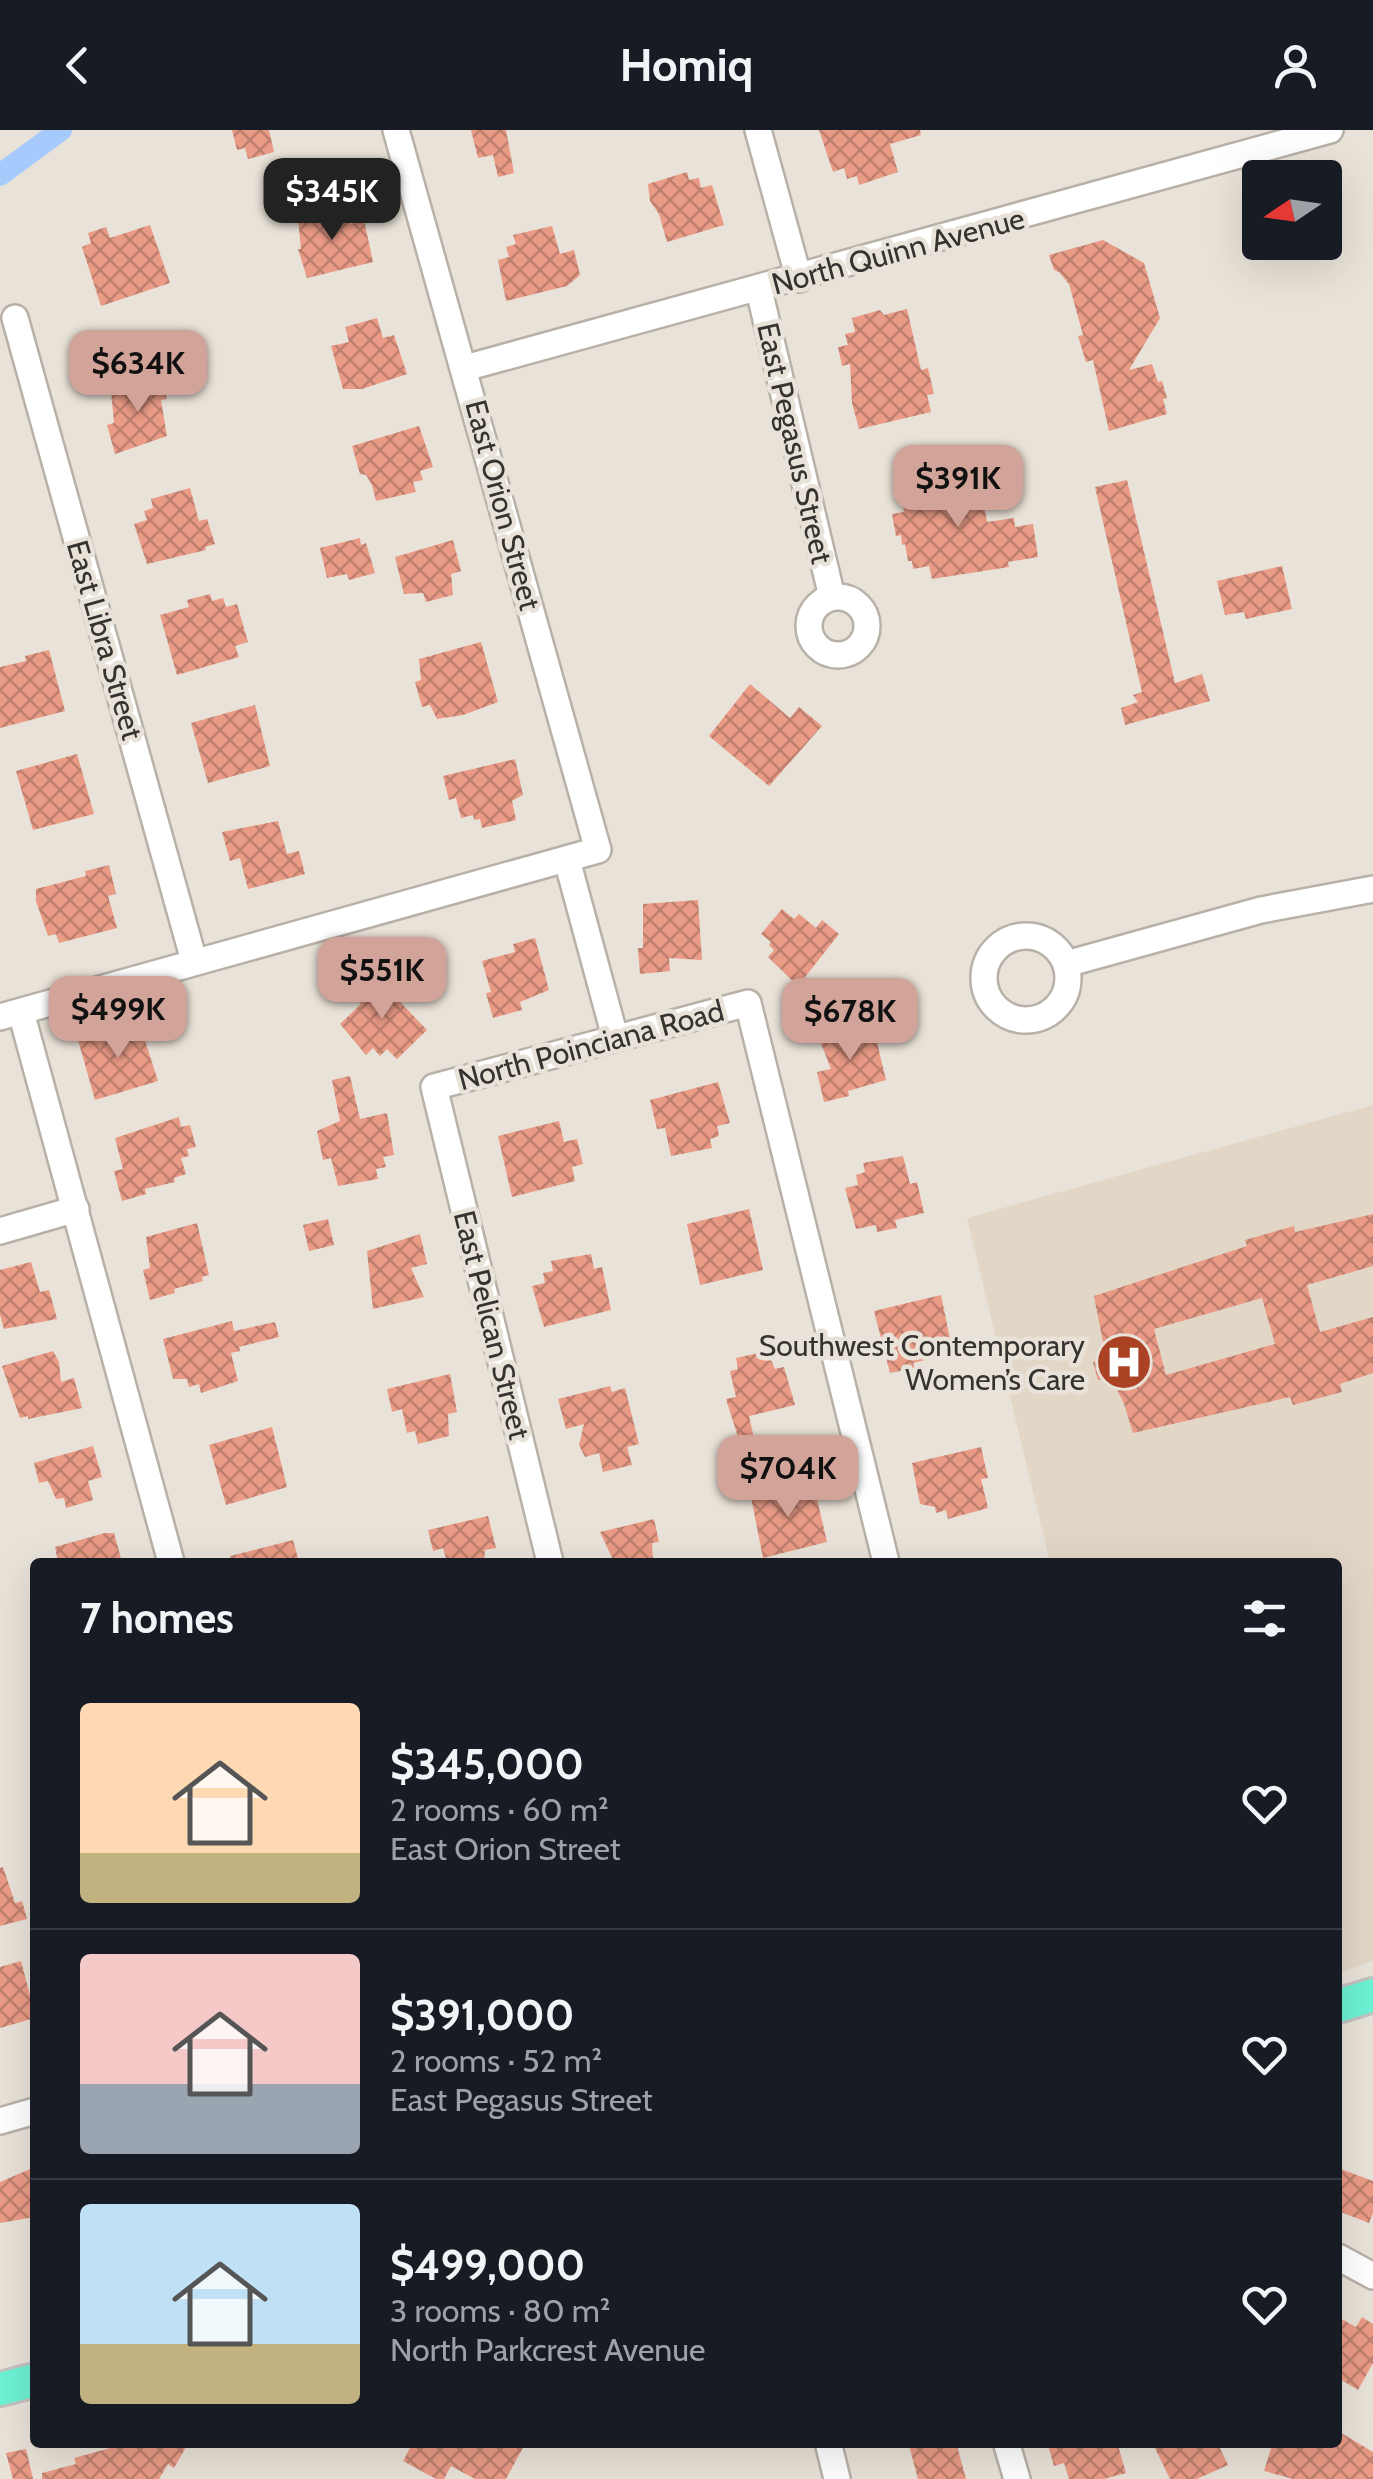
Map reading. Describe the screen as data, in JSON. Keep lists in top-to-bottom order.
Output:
{
  "streets": {
    "street": [
      "North Quinn Avenue",
      "East Pegasus Street",
      "East Orion Street",
      "East Libra Street",
      "North Poinciana Road",
      "East Pelican Street"
    ]
  },
  "crossings": [
    ["North Quinn Avenue", "East Pegasus Street"],
    ["North Quinn Avenue", "East Orion Street"],
    ["North Poinciana Road", "East Pelican Street"]
  ],
  "places": {
    "hospital": ["Southwest Contemporary Women’s Care"]
  },
  "north": "left",
  "page": {
    "header": "Homiq",
    "price": [
      "$345K",
      "$634K",
      "$391K",
      "$551K",
      "$499K",
      "$678K",
      "$704K"
    ],
    "heading": "7 homes",
    "list": [
      {
        "name": "$345,000",
        "note": "2 rooms · 60 m² · East Orion Street"
      },
      {
        "name": "$391,000",
        "note": "2 rooms · 52 m² · East Pegasus Street"
      },
      {
        "name": "$499,000",
        "note": "3 rooms · 80 m² · North Parkcrest Avenue"
      }
    ]
  }
}
